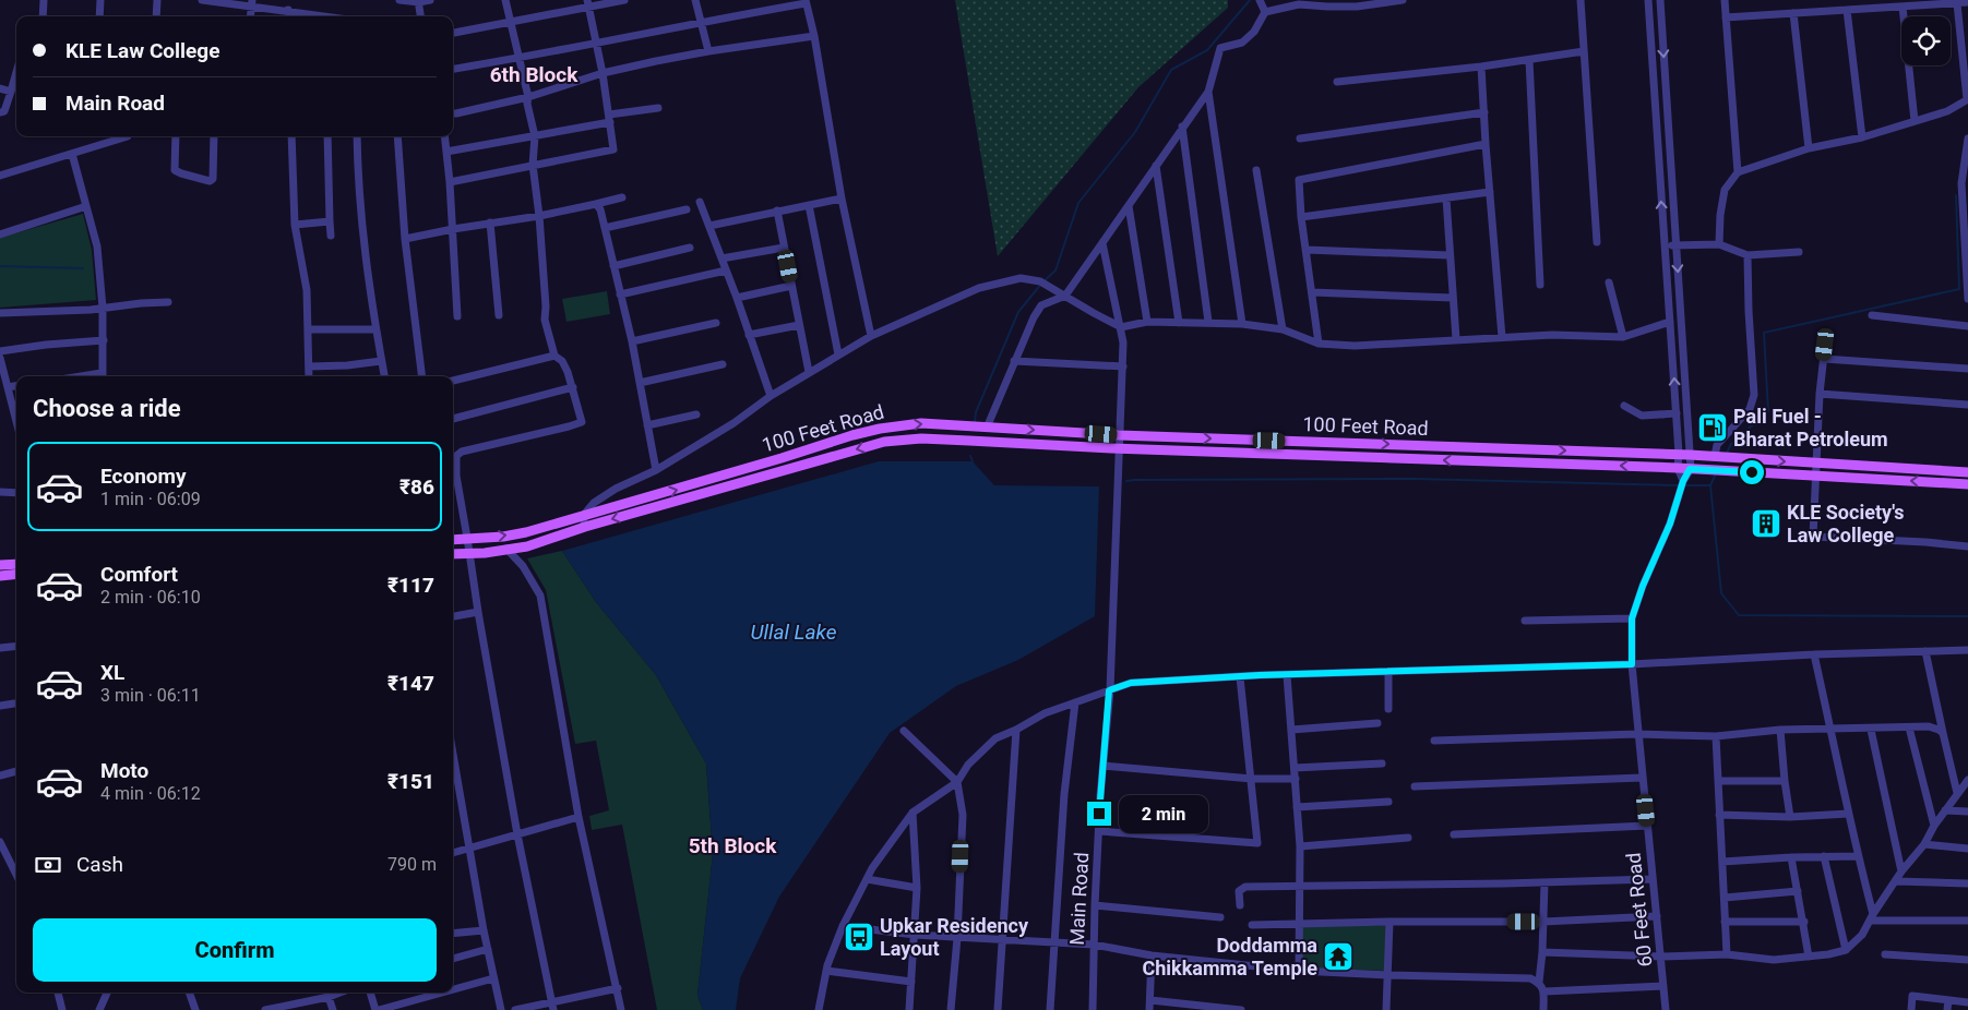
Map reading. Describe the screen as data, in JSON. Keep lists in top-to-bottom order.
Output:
{
  "streets": {
    "main road": ["100 Feet Road"],
    "street": ["Main Road", "60 Feet Road"]
  },
  "crossings": [
    ["100 Feet Road", "Main Road"],
    ["100 Feet Road", "60 Feet Road"]
  ],
  "districts": ["6th Block", "5th Block"],
  "water": ["Ullal Lake"],
  "places": {
    "fuel station": ["Pali Fuel - Bharat Petroleum"],
    "building": ["KLE Society's Law College"],
    "bus stop": ["Upkar Residency Layout"],
    "temple": ["Doddamma Chikkamma Temple"]
  },
  "page": {
    "banner": ["KLE Law College", "Main Road"],
    "heading": "Choose a ride",
    "list": [
      {
        "name": "Economy",
        "note": "1 min · 06:09",
        "value": "₹86"
      },
      {
        "name": "Comfort",
        "note": "2 min · 06:10",
        "value": "₹117"
      },
      {
        "name": "XL",
        "note": "3 min · 06:11",
        "value": "₹147"
      },
      {
        "name": "Moto",
        "note": "4 min · 06:12",
        "value": "₹151"
      }
    ],
    "bubble": "2 min",
    "pay": ["Cash", "790 m"],
    "buttons": "Confirm"
  }
}
